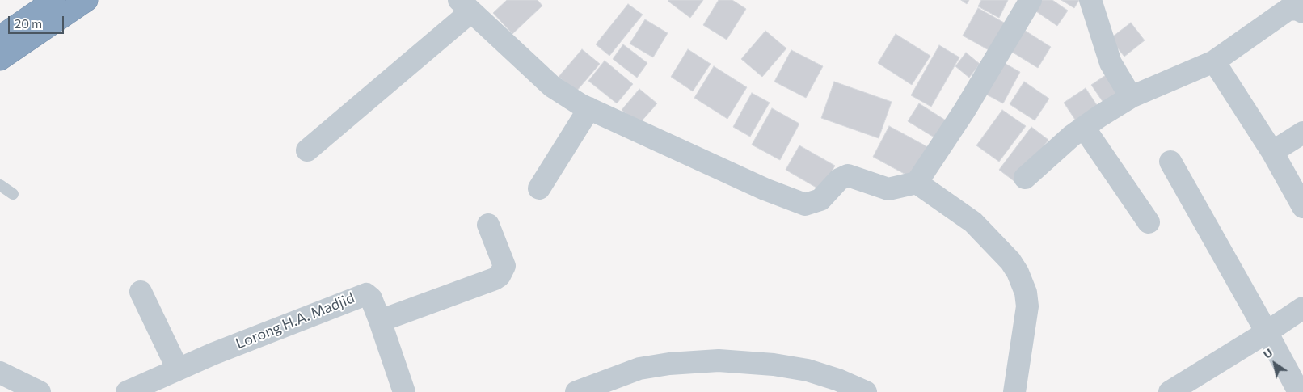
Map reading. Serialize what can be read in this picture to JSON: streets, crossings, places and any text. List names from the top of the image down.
{
  "streets": {
    "street": ["Lorong H.A. Madjid"]
  },
  "scale_bar": "20 m",
  "north": "top left"
}
